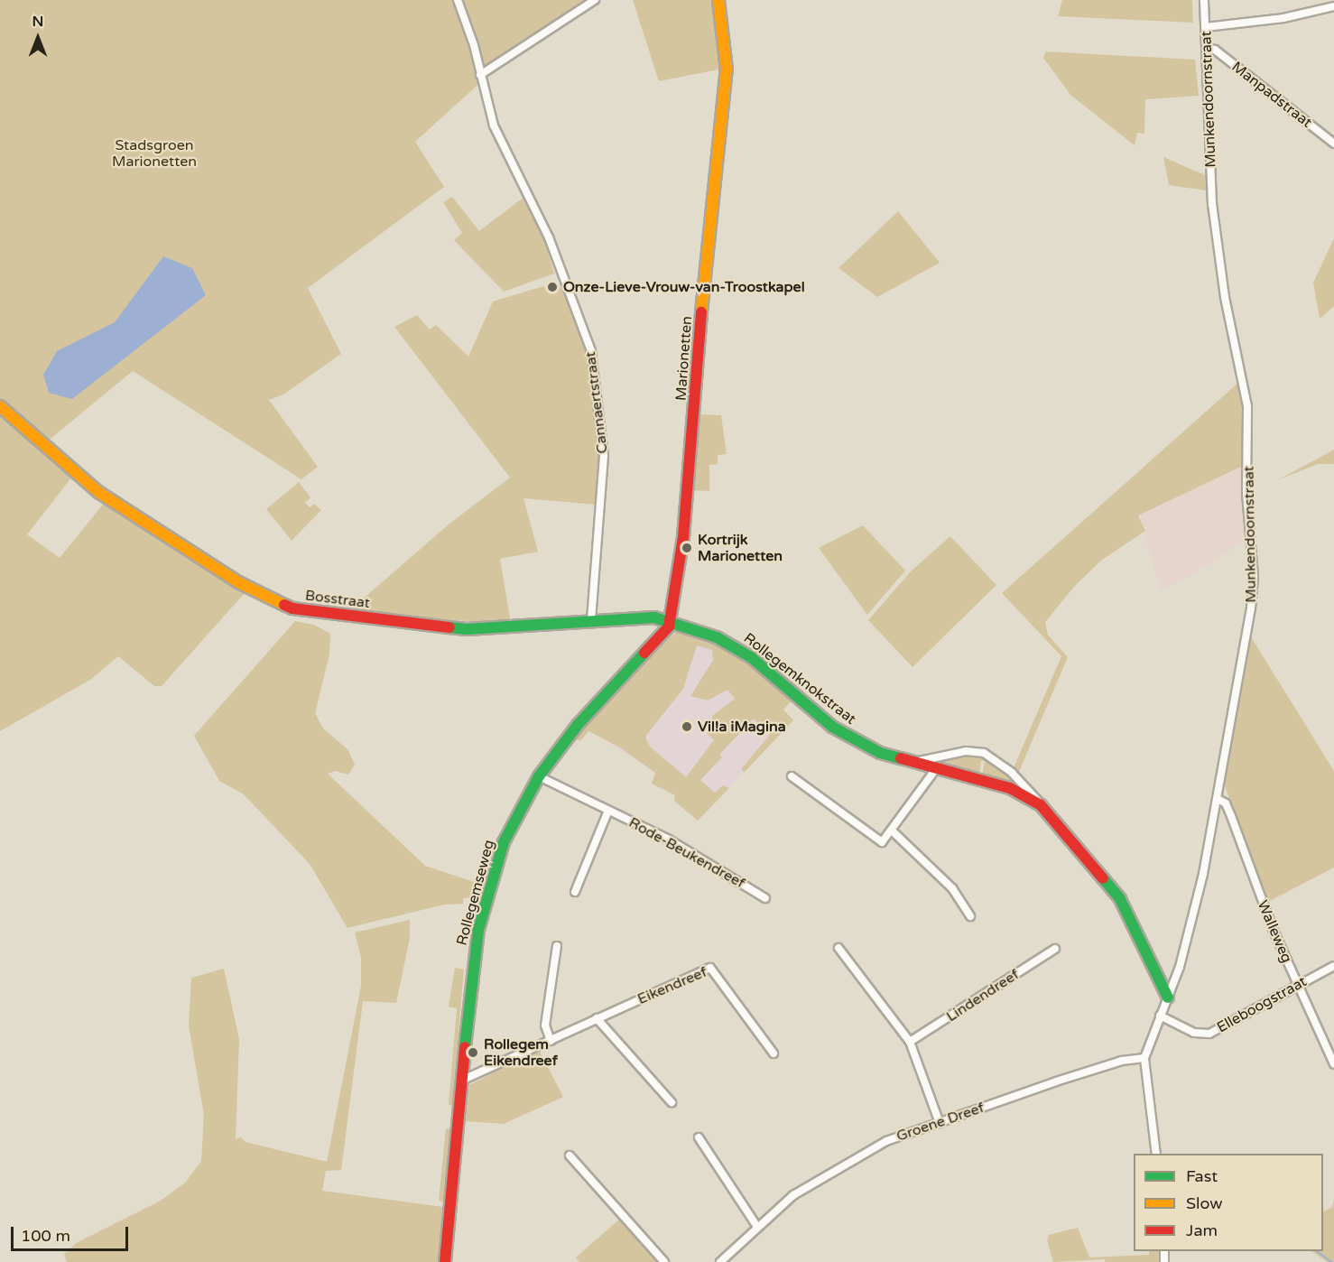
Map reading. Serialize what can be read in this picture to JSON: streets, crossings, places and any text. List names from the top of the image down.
{
  "streets": {
    "street": [
      "Manpadstraat",
      "Munkendoornstraat",
      "Marionetten",
      "Cannaertstraat",
      "Bosstraat",
      "Rollegemknokstraat",
      "Rode-Beukendreef",
      "Rollegemseweg",
      "Walleweg",
      "Eikendreef",
      "Lindendreef",
      "Elleboogstraat",
      "Groene Dreef"
    ]
  },
  "crossings": [
    ["Manpadstraat", "Munkendoornstraat"],
    ["Munkendoornstraat", "Rollegemknokstraat"],
    ["Munkendoornstraat", "Walleweg"],
    ["Munkendoornstraat", "Elleboogstraat"],
    ["Munkendoornstraat", "Groene Dreef"],
    ["Marionetten", "Bosstraat"],
    ["Marionetten", "Rollegemknokstraat"],
    ["Marionetten", "Rollegemseweg"],
    ["Cannaertstraat", "Bosstraat"],
    ["Bosstraat", "Rollegemknokstraat"],
    ["Bosstraat", "Rollegemseweg"],
    ["Rollegemknokstraat", "Rollegemseweg"],
    ["Rode-Beukendreef", "Rollegemseweg"],
    ["Rollegemseweg", "Eikendreef"],
    ["Walleweg", "Elleboogstraat"]
  ],
  "parks": ["Stadsgroen Marionetten"],
  "places": [
    "Onze-Lieve-Vrouw-van-Troostkapel",
    "Kortrijk Marionetten",
    "Vil!a iMagina",
    "Rollegem Eikendreef"
  ],
  "legend": ["Fast", "Slow", "Jam"],
  "scale_bar": "100 m",
  "north": "top"
}
